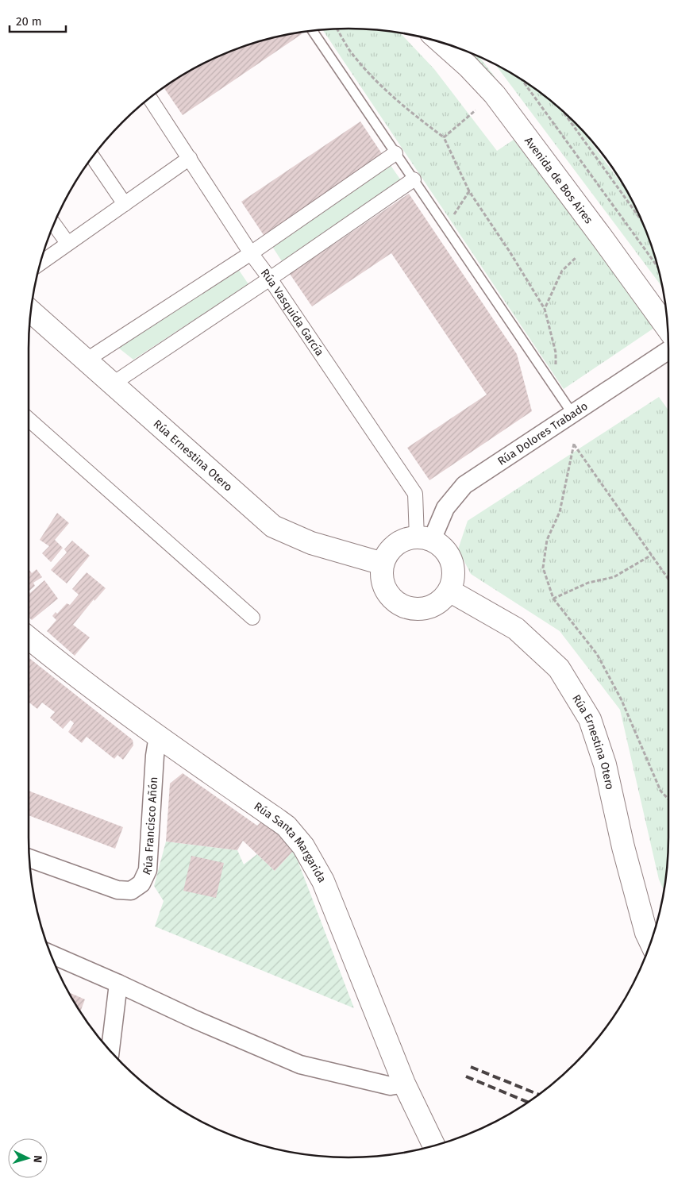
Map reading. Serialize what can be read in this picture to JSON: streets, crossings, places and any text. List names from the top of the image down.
{
  "streets": {
    "street": [
      "Avenida de Bos Aires",
      "Rúa Vasquida García",
      "Rúa Dolores Trabado",
      "Rúa Ernestina Otero",
      "Rúa Francisco Añón",
      "Rúa Santa Margarida"
    ]
  },
  "crossings": [
    ["Rúa Vasquida García", "Rúa Dolores Trabado"],
    ["Rúa Vasquida García", "Rúa Ernestina Otero"],
    ["Rúa Dolores Trabado", "Rúa Ernestina Otero"],
    ["Rúa Francisco Añón", "Rúa Santa Margarida"]
  ],
  "scale_bar": "20 m",
  "north": "right"
}
